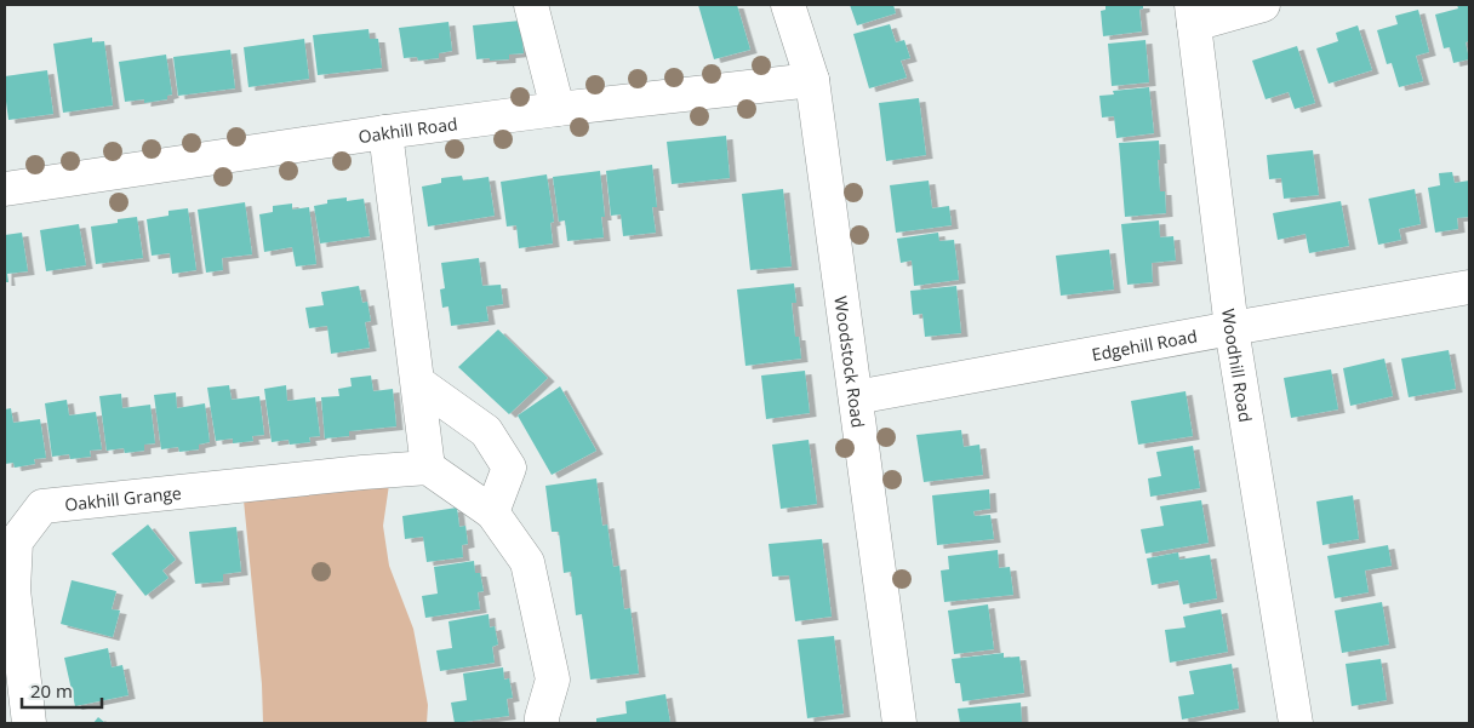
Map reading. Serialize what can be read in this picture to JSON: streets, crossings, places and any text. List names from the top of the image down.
{
  "streets": {
    "street": [
      "Oakhill Road",
      "Edgehill Road",
      "Woodstock Road",
      "Woodhill Road",
      "Oakhill Grange"
    ]
  },
  "crossings": [
    ["Oakhill Road", "Woodstock Road"],
    ["Edgehill Road", "Woodstock Road"],
    ["Edgehill Road", "Woodhill Road"]
  ],
  "scale_bar": "20 m"
}
